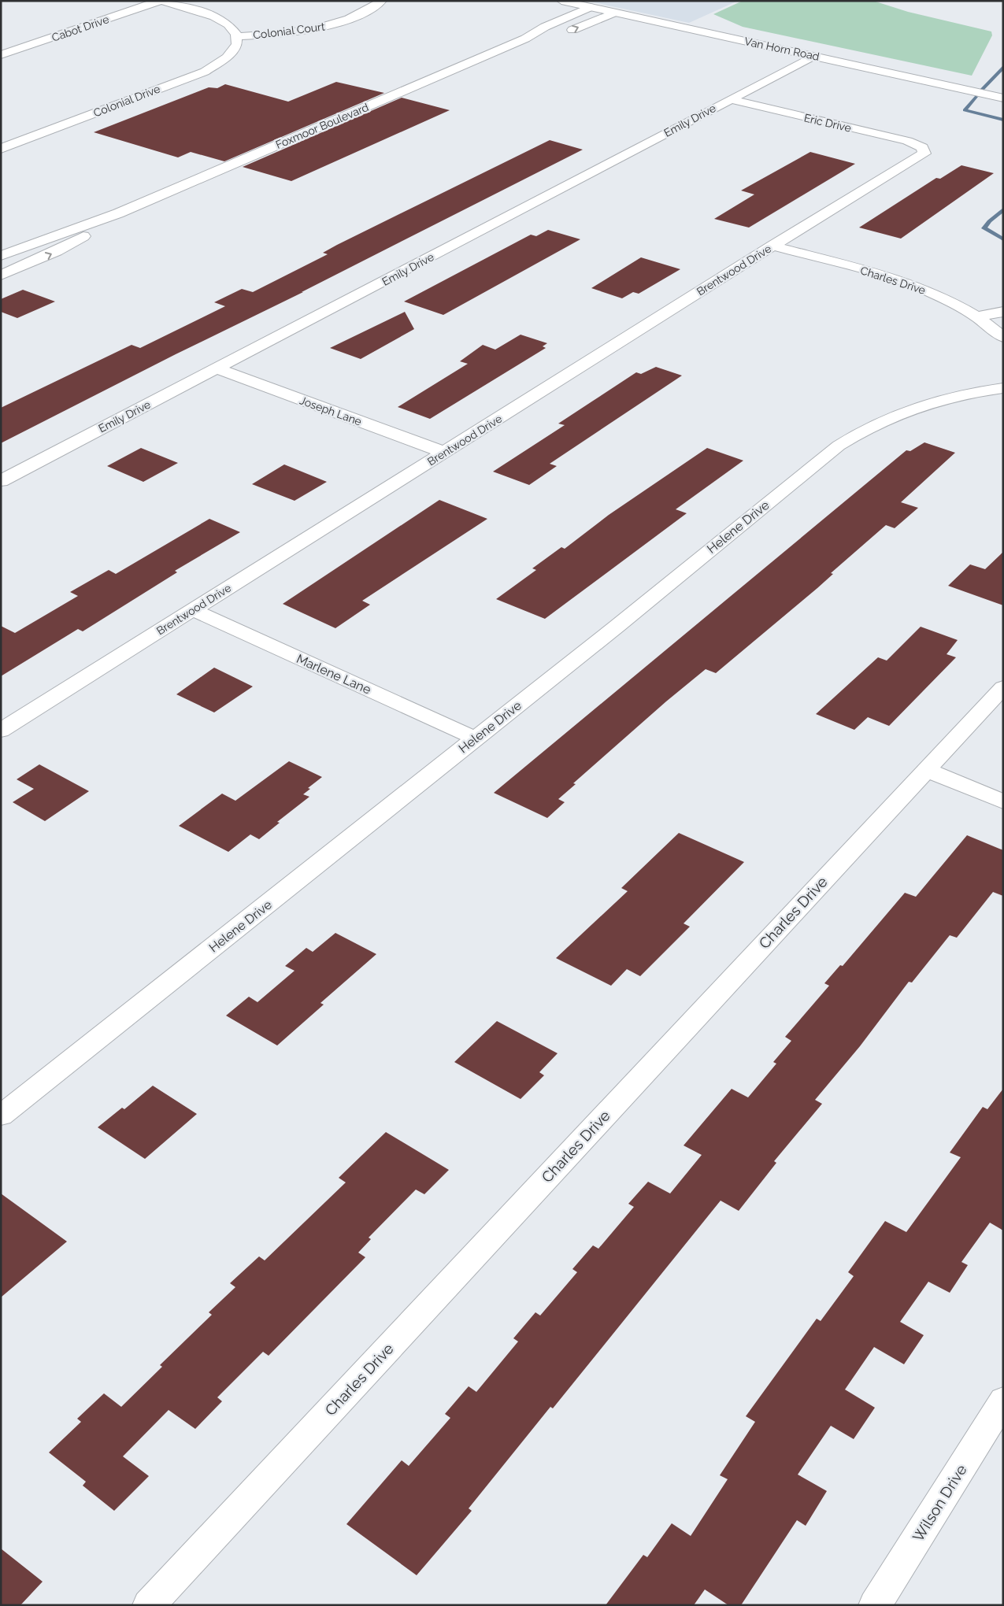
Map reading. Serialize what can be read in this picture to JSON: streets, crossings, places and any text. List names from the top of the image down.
{
  "streets": {
    "street": [
      "Cabot Drive",
      "Colonial Court",
      "Van Horn Road",
      "Colonial Drive",
      "Emily Drive",
      "Eric Drive",
      "Foxmoor Boulevard",
      "Brentwood Drive",
      "Charles Drive",
      "Joseph Lane",
      "Helene Drive",
      "Marlene Lane",
      "Wilson Drive"
    ]
  },
  "crossings": [
    ["Colonial Court", "Colonial Drive"],
    ["Van Horn Road", "Emily Drive"],
    ["Van Horn Road", "Foxmoor Boulevard"],
    ["Emily Drive", "Eric Drive"],
    ["Emily Drive", "Joseph Lane"],
    ["Eric Drive", "Brentwood Drive"],
    ["Brentwood Drive", "Charles Drive"],
    ["Brentwood Drive", "Joseph Lane"],
    ["Brentwood Drive", "Marlene Lane"],
    ["Helene Drive", "Marlene Lane"]
  ]
}
